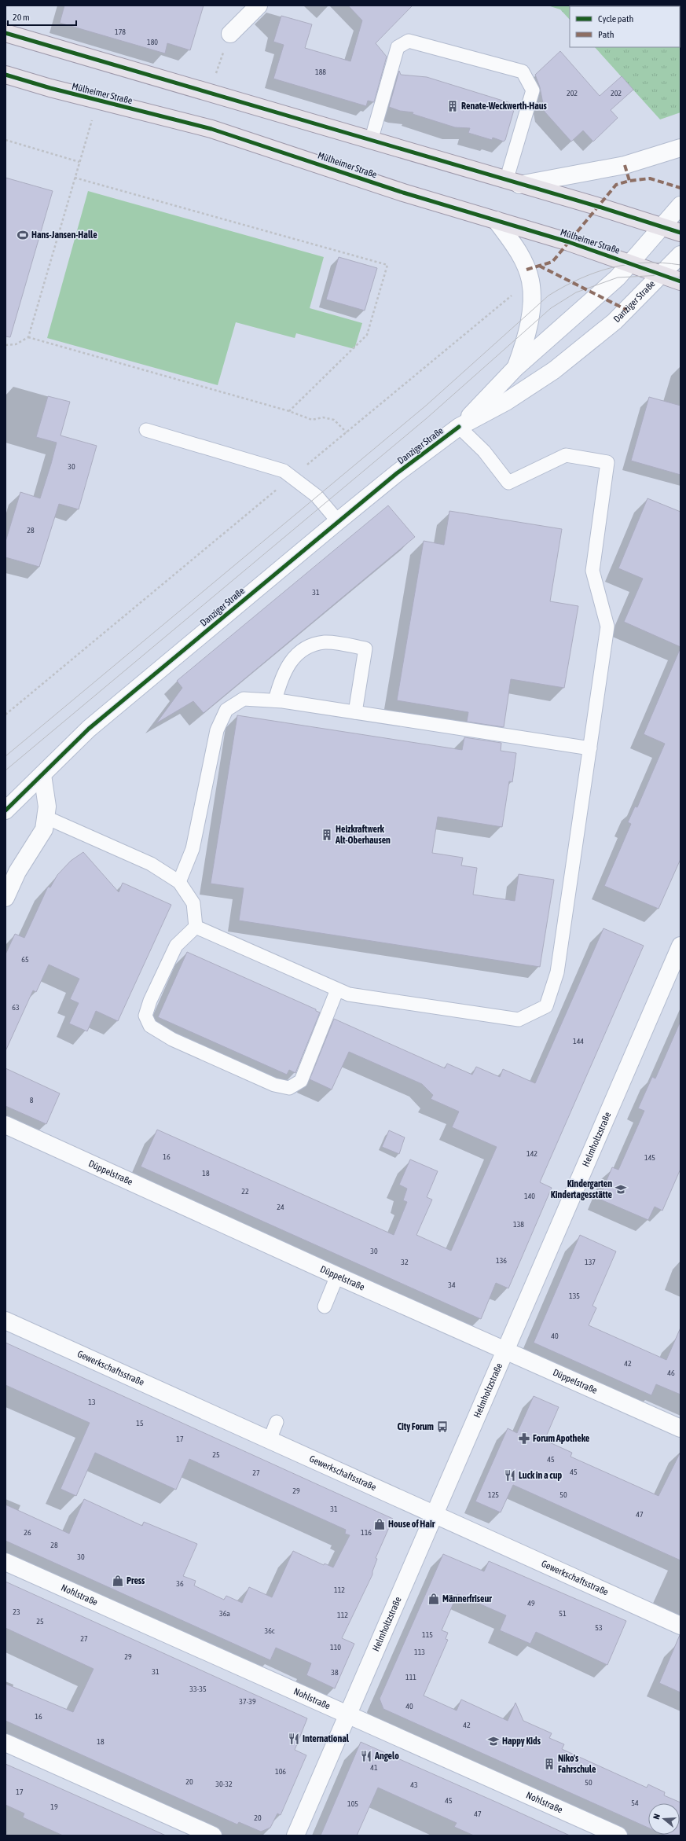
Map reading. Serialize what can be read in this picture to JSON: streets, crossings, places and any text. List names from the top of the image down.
{
  "streets": {
    "main road": ["Mülheimer Straße"],
    "street": [
      "Danziger Straße",
      "Helmholtzstraße",
      "Düppelstraße",
      "Gewerkschaftsstraße",
      "Nohlstraße"
    ]
  },
  "crossings": [
    ["Mülheimer Straße", "Danziger Straße"],
    ["Helmholtzstraße", "Düppelstraße"],
    ["Helmholtzstraße", "Gewerkschaftsstraße"],
    ["Helmholtzstraße", "Nohlstraße"]
  ],
  "places": {
    "building": ["Renate-Weckwerth-Haus", "Heizkraftwerk Alt-Oberhausen", "Niko's Fahrschule"],
    "sports": ["Hans-Jansen-Halle"],
    "school or university": ["Kindergarten Kindertagesstätte", "Happy Kids"],
    "bus stop": ["City Forum"],
    "pharmacy": ["Forum Apotheke"],
    "restaurant": ["Luck in a cup", "International", "Angelo"],
    "shop": ["House of Hair", "Press", "Männerfriseur"]
  },
  "house_numbers": [
    "178",
    "180",
    "188",
    "202",
    "202",
    "30",
    "28",
    "31",
    "65",
    "63",
    "144",
    "8",
    "142",
    "16",
    "145",
    "18",
    "22",
    "140",
    "24",
    "138",
    "30",
    "136",
    "32",
    "137",
    "34",
    "135",
    "40",
    "42",
    "46",
    "13",
    "15",
    "17",
    "25",
    "45",
    "45",
    "27",
    "29",
    "125",
    "50",
    "31",
    "47",
    "26",
    "116",
    "28",
    "30",
    "36",
    "112",
    "49",
    "23",
    "36a",
    "51",
    "112",
    "25",
    "53",
    "36c",
    "115",
    "27",
    "110",
    "113",
    "29",
    "31",
    "38",
    "111",
    "33-35",
    "37-39",
    "40",
    "16",
    "42",
    "18",
    "41",
    "106",
    "20",
    "50",
    "30-32",
    "43",
    "17",
    "45",
    "54",
    "105",
    "19",
    "47",
    "20"
  ],
  "legend": ["Cycle path", "Path"],
  "scale_bar": "20 m",
  "north": "left"
}
